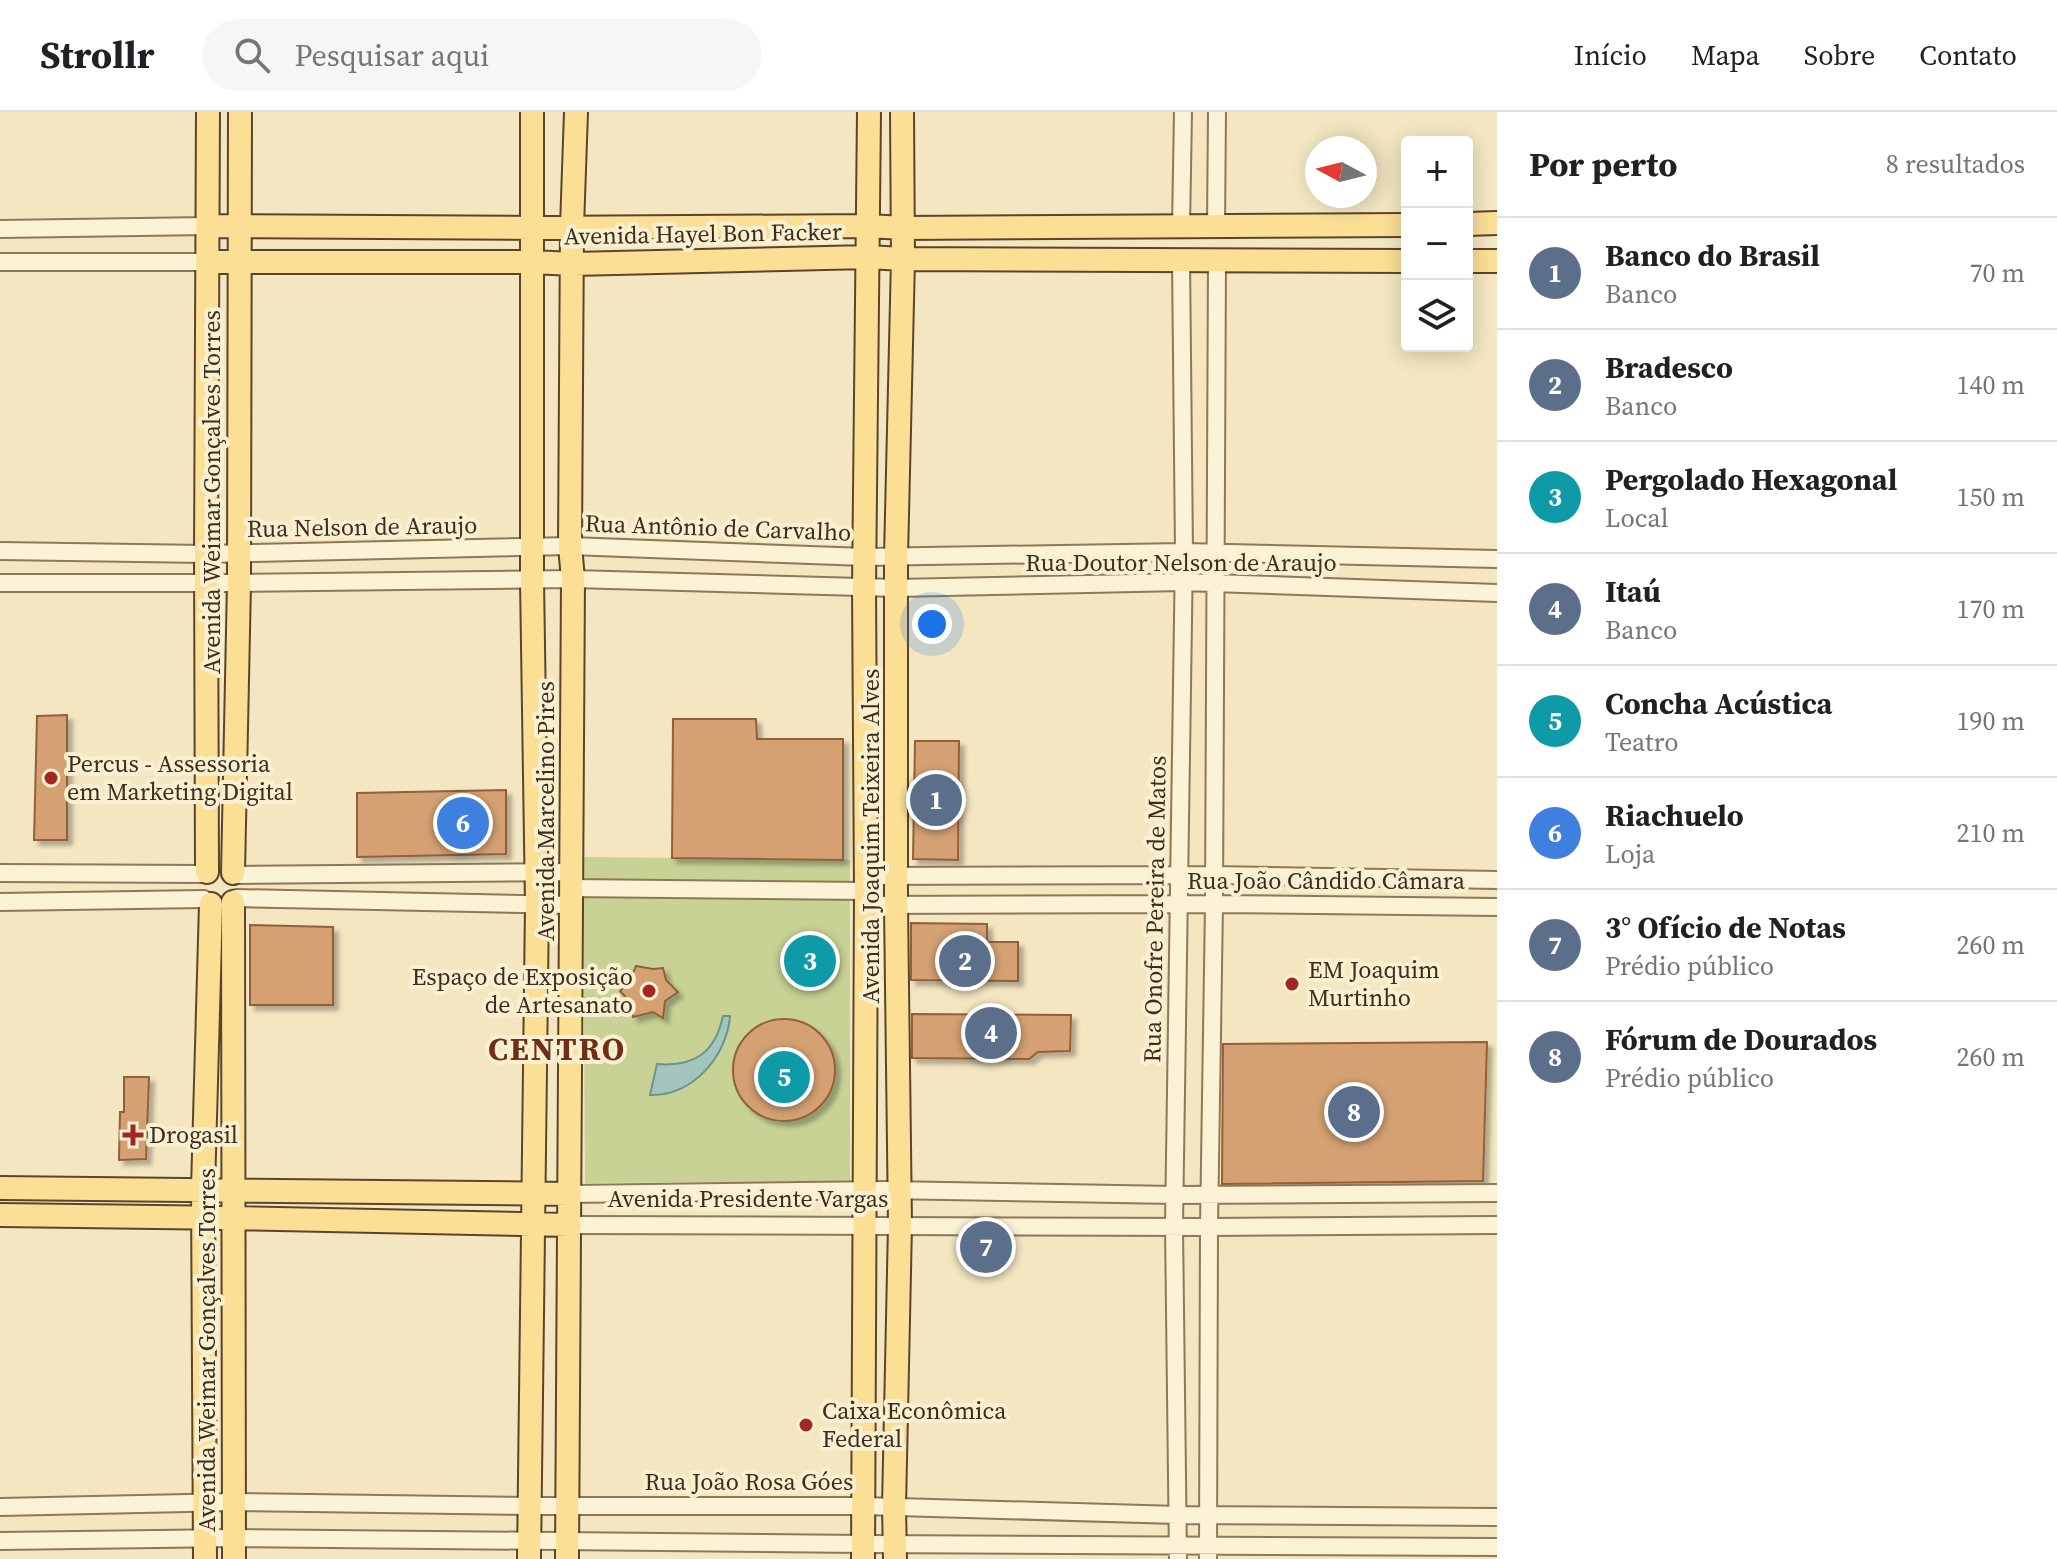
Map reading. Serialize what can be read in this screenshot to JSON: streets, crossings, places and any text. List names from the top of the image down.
{
  "streets": {
    "main road": [
      "Avenida Hayel Bon Facker",
      "Avenida Weimar Gonçalves Torres",
      "Avenida Marcelino Pires",
      "Avenida Joaquim Teixeira Alves",
      "Avenida Presidente Vargas"
    ],
    "street": [
      "Rua Nelson de Araujo",
      "Rua Antônio de Carvalho",
      "Rua Doutor Nelson de Araujo",
      "Rua João Cândido Câmara",
      "Rua Onofre Pereira de Matos",
      "Rua João Rosa Góes"
    ]
  },
  "crossings": [
    ["Avenida Hayel Bon Facker", "Avenida Weimar Gonçalves Torres"],
    ["Avenida Hayel Bon Facker", "Avenida Marcelino Pires"],
    ["Avenida Hayel Bon Facker", "Avenida Joaquim Teixeira Alves"],
    ["Avenida Hayel Bon Facker", "Rua Onofre Pereira de Matos"],
    ["Avenida Weimar Gonçalves Torres", "Rua Nelson de Araujo"],
    ["Avenida Weimar Gonçalves Torres", "Rua João Cândido Câmara"],
    ["Avenida Weimar Gonçalves Torres", "Avenida Presidente Vargas"],
    ["Avenida Weimar Gonçalves Torres", "Rua João Rosa Góes"],
    ["Rua Nelson de Araujo", "Rua Antônio de Carvalho"],
    ["Rua Nelson de Araujo", "Avenida Marcelino Pires"],
    ["Rua Antônio de Carvalho", "Rua Doutor Nelson de Araujo"],
    ["Rua Antônio de Carvalho", "Avenida Marcelino Pires"],
    ["Rua Antônio de Carvalho", "Avenida Joaquim Teixeira Alves"],
    ["Rua Doutor Nelson de Araujo", "Avenida Joaquim Teixeira Alves"],
    ["Rua Doutor Nelson de Araujo", "Rua Onofre Pereira de Matos"],
    ["Avenida Marcelino Pires", "Rua João Cândido Câmara"],
    ["Avenida Marcelino Pires", "Avenida Presidente Vargas"],
    ["Avenida Marcelino Pires", "Rua João Rosa Góes"],
    ["Avenida Joaquim Teixeira Alves", "Rua João Cândido Câmara"],
    ["Avenida Joaquim Teixeira Alves", "Avenida Presidente Vargas"],
    ["Avenida Joaquim Teixeira Alves", "Rua João Rosa Góes"],
    ["Rua João Cândido Câmara", "Rua Onofre Pereira de Matos"],
    ["Rua Onofre Pereira de Matos", "Avenida Presidente Vargas"],
    ["Rua Onofre Pereira de Matos", "Rua João Rosa Góes"]
  ],
  "districts": ["CENTRO"],
  "places": {
    "other": [
      "Percus - Assessoria em Marketing Digital",
      "EM Joaquim Murtinho",
      "Espaço de Exposição de Artesanato",
      "Caixa Econômica Federal"
    ],
    "health": ["Drogasil"]
  },
  "north": "left",
  "page": {
    "header": "Strollr",
    "search": "Pesquisar aqui",
    "nav": [
      "Início",
      "Mapa",
      "Sobre",
      "Contato"
    ],
    "heading": ["Por perto", "8 resultados"],
    "map_buttons": ["+", "−"],
    "list": [
      {
        "mark": "1",
        "name": "Banco do Brasil",
        "note": "Banco",
        "value": "70 m"
      },
      {
        "mark": "2",
        "name": "Bradesco",
        "note": "Banco",
        "value": "140 m"
      },
      {
        "mark": "3",
        "name": "Pergolado Hexagonal",
        "note": "Local",
        "value": "150 m"
      },
      {
        "mark": "4",
        "name": "Itaú",
        "note": "Banco",
        "value": "170 m"
      },
      {
        "mark": "5",
        "name": "Concha Acústica",
        "note": "Teatro",
        "value": "190 m"
      },
      {
        "mark": "6",
        "name": "Riachuelo",
        "note": "Loja",
        "value": "210 m"
      },
      {
        "mark": "7",
        "name": "3° Ofício de Notas",
        "note": "Prédio público",
        "value": "260 m"
      },
      {
        "mark": "8",
        "name": "Fórum de Dourados",
        "note": "Prédio público",
        "value": "260 m"
      }
    ],
    "pins": [
      "1",
      "6",
      "2",
      "3",
      "4",
      "5",
      "8",
      "7"
    ]
  }
}
